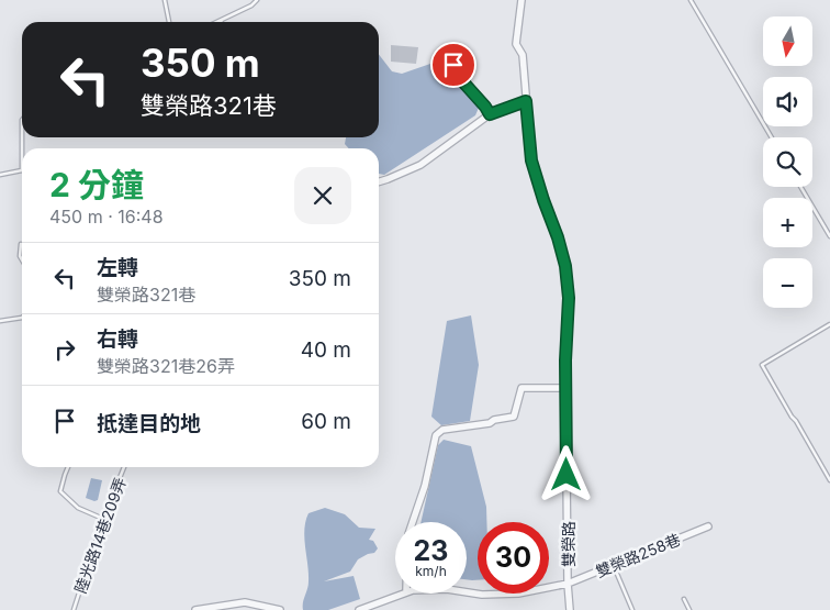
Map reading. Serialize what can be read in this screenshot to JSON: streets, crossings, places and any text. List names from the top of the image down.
{
  "streets": {
    "street": ["雙榮路", "雙榮路258巷"],
    "lane": ["陸光路14巷209弄"]
  },
  "crossings": [
    ["雙榮路", "雙榮路258巷"]
  ],
  "north": "bottom",
  "page": {
    "map_buttons": ["+", "−"],
    "turn": ["350 m", "雙榮路321巷"],
    "heading": ["2 分鐘", "450 m · 16:48"],
    "list": [
      {
        "name": "左轉",
        "note": "雙榮路321巷",
        "value": "350 m"
      },
      {
        "name": "右轉",
        "note": "雙榮路321巷26弄",
        "value": "40 m"
      },
      {
        "name": "抵達目的地",
        "value": "60 m"
      }
    ],
    "speed": "23 km/h",
    "limit": "30"
  }
}
